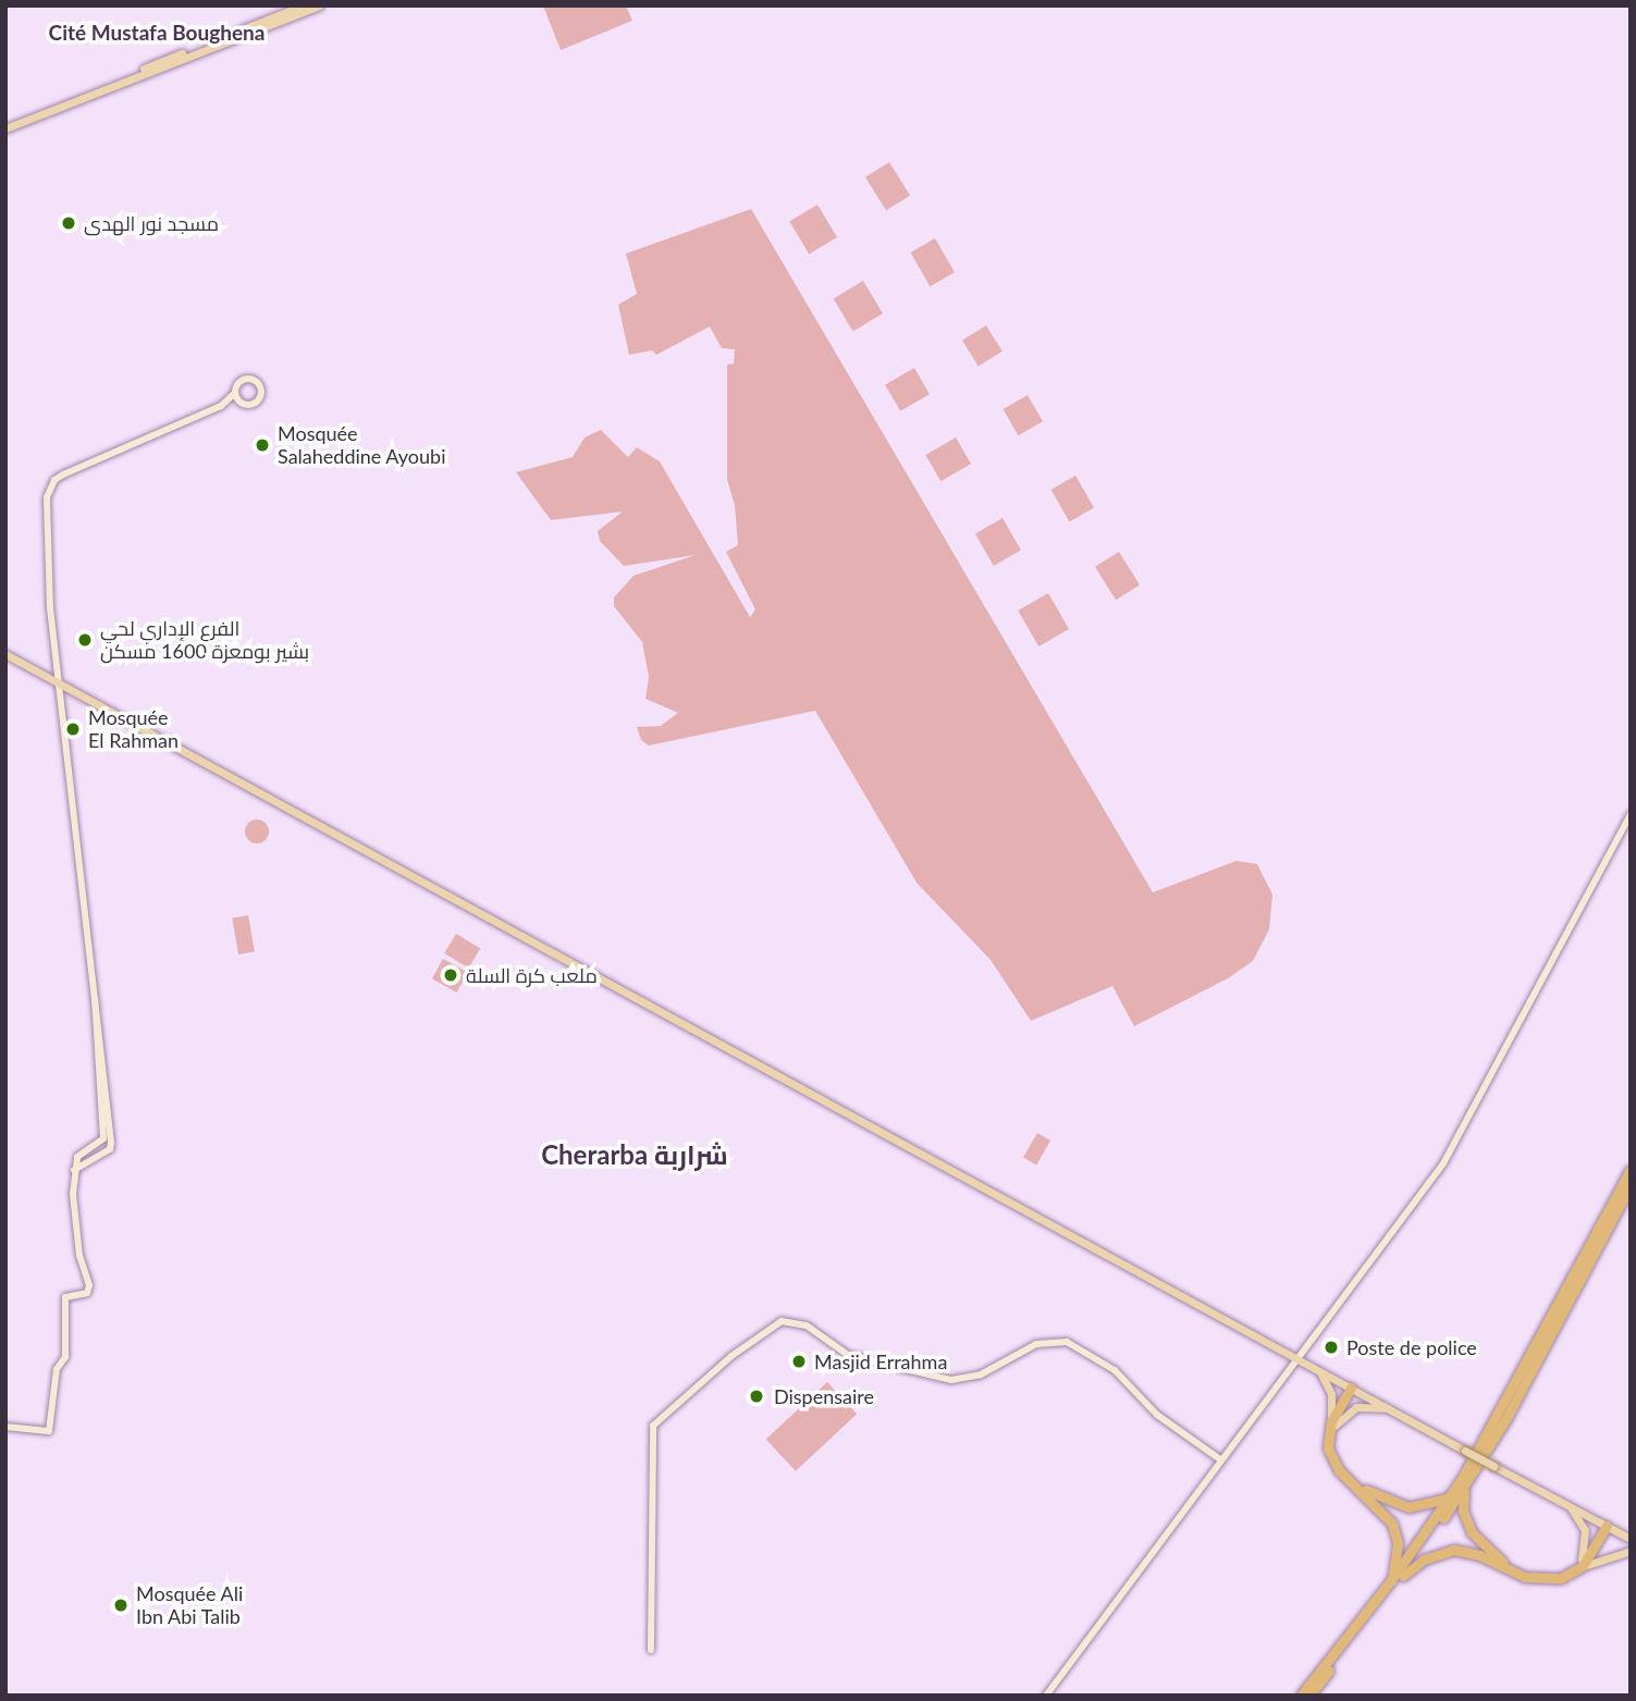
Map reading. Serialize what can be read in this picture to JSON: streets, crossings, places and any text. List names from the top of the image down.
{
  "districts": ["Cité Mustafa Boughena", "Cherarba شراربة"],
  "places": [
    "مسجد نور الهدى",
    "Mosquée Salaheddine Ayoubi",
    "الفرع الإداري لحي بشير بومعزة 1600 مسكن",
    "Mosquée El Rahman",
    "ملعب كرة السلة",
    "Poste de police",
    "Masjid Errahma",
    "Dispensaire",
    "Mosquée Ali Ibn Abi Talib"
  ]
}
